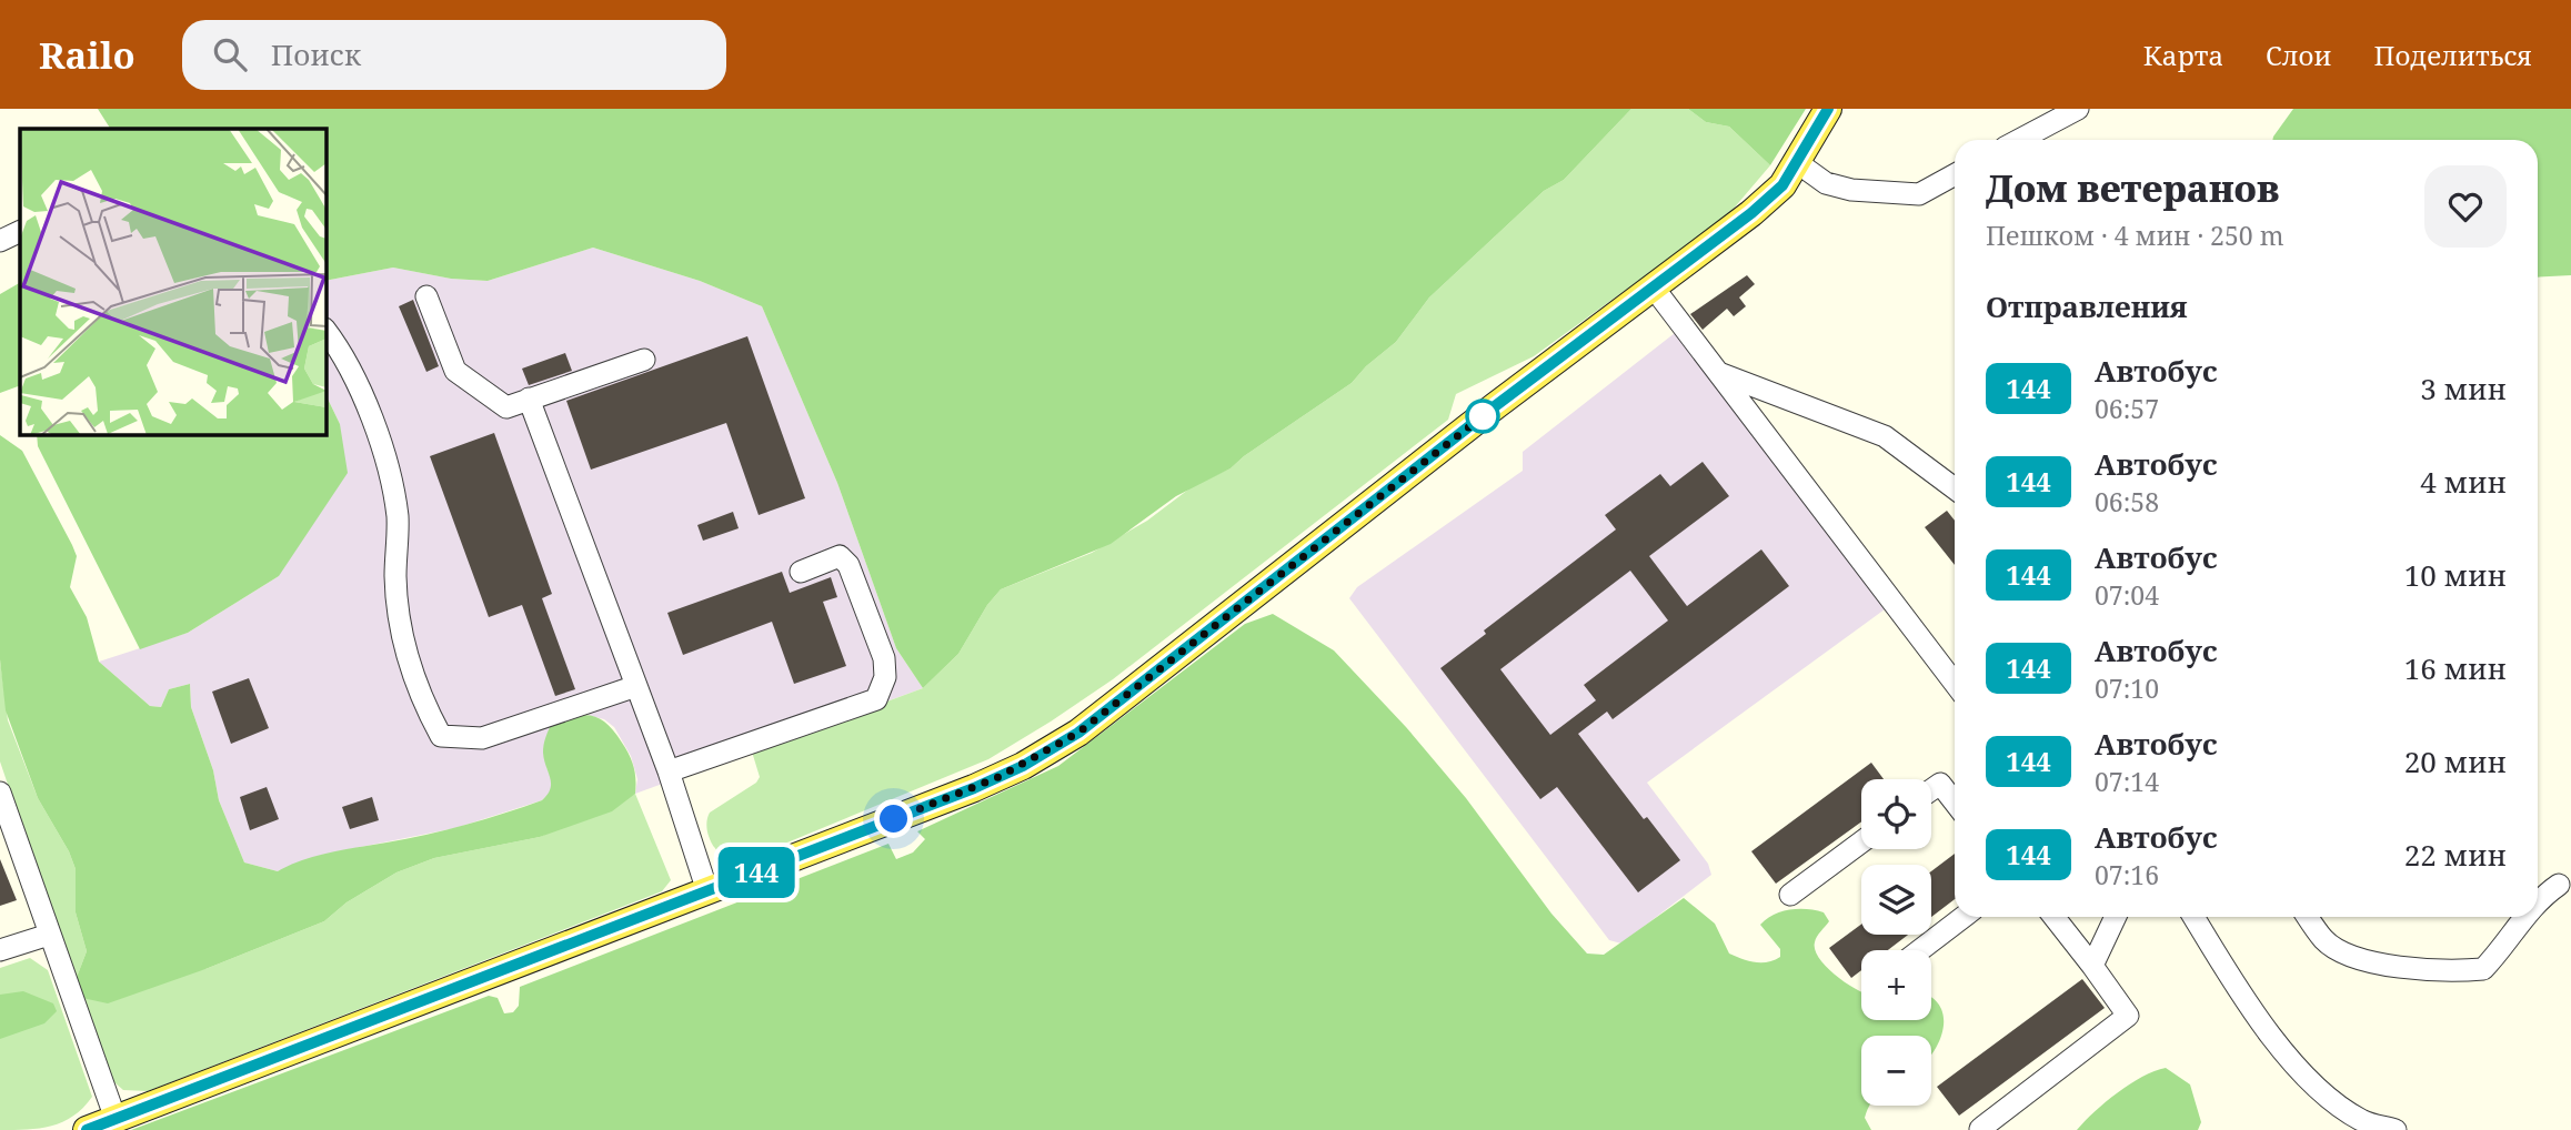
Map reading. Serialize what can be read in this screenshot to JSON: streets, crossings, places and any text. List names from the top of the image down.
{
  "lines": ["bus line 144"],
  "page": {
    "header": "Railo",
    "search": "Поиск",
    "nav": ["Карта", "Слои", "Поделиться"],
    "on_map": "144",
    "heading": [
      ["Дом ветеранов", "Пешком · 4 мин · 250 m"],
      "Отправления"
    ],
    "list": [
      {
        "mark": "144",
        "name": "Автобус",
        "note": "06:57",
        "value": "3 мин"
      },
      {
        "mark": "144",
        "name": "Автобус",
        "note": "06:58",
        "value": "4 мин"
      },
      {
        "mark": "144",
        "name": "Автобус",
        "note": "07:04",
        "value": "10 мин"
      },
      {
        "mark": "144",
        "name": "Автобус",
        "note": "07:10",
        "value": "16 мин"
      },
      {
        "mark": "144",
        "name": "Автобус",
        "note": "07:14",
        "value": "20 мин"
      },
      {
        "mark": "144",
        "name": "Автобус",
        "note": "07:16",
        "value": "22 мин"
      }
    ],
    "map_buttons": ["+", "−"]
  }
}
